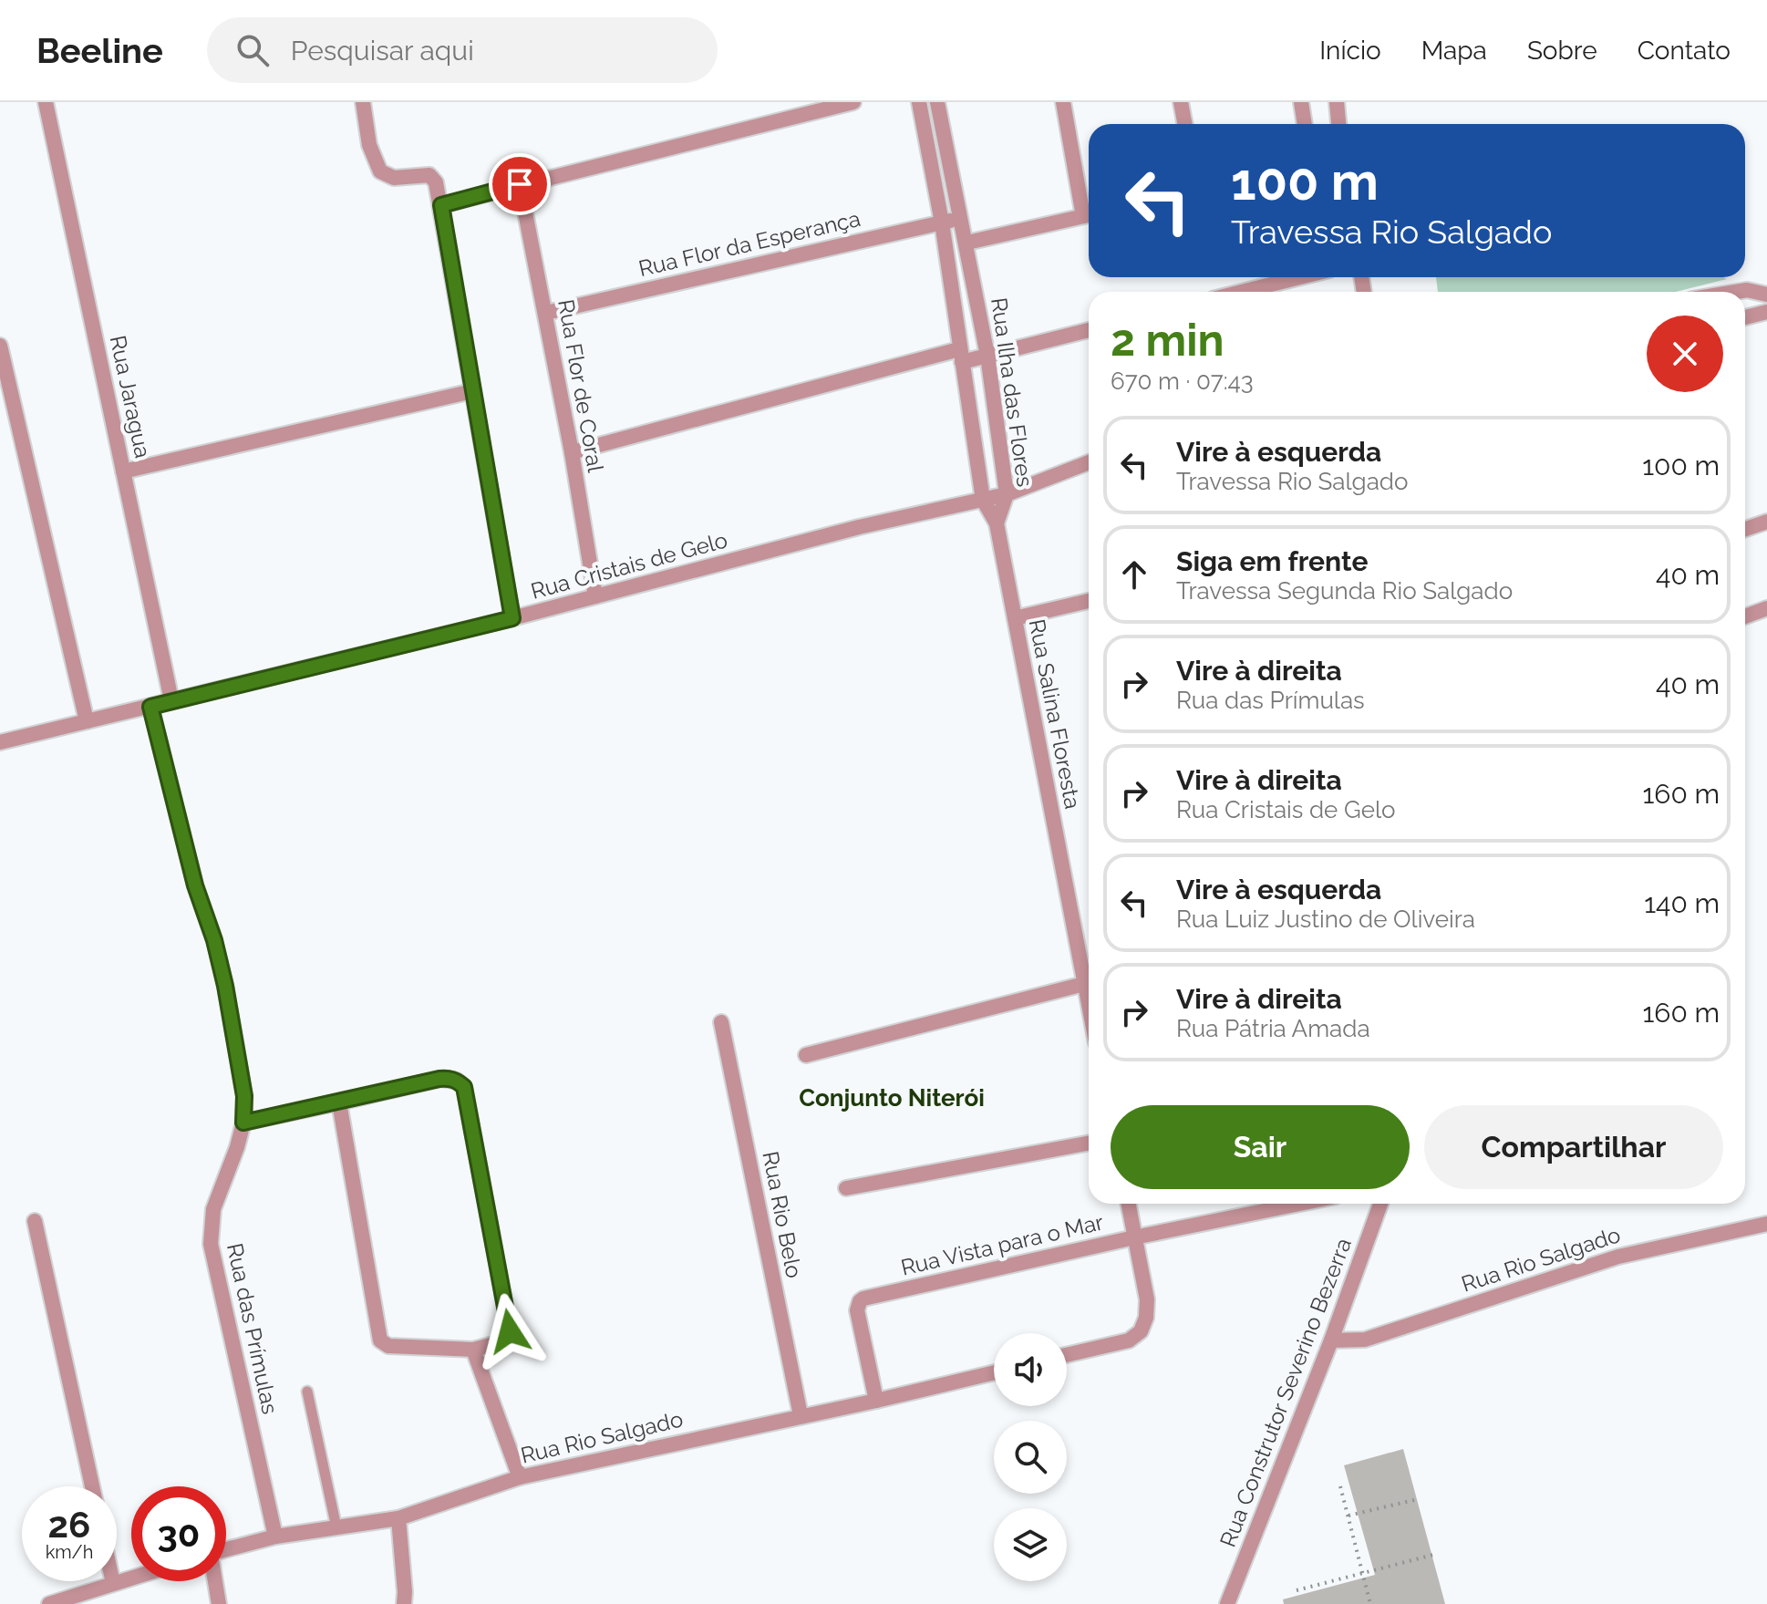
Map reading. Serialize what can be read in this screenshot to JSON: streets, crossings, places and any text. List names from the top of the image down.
{
  "streets": {
    "street": [
      "Rua Flor da Esperança",
      "Rua Flor de Coral",
      "Rua Ilha das Flores",
      "Rua Jaragua",
      "Rua Cristais de Gelo",
      "Rua Salina Floresta",
      "Rua Rio Belo",
      "Rua Vista para o Mar",
      "Rua Rio Salgado",
      "Rua das Prímulas",
      "Rua Construtor Severino Bezerra"
    ]
  },
  "crossings": [
    ["Rua Flor da Esperança", "Rua Flor de Coral"],
    ["Rua Flor da Esperança", "Rua Ilha das Flores"],
    ["Rua Flor de Coral", "Rua Cristais de Gelo"],
    ["Rua Ilha das Flores", "Rua Cristais de Gelo"],
    ["Rua Ilha das Flores", "Rua Salina Floresta"],
    ["Rua Jaragua", "Rua Cristais de Gelo"],
    ["Rua Cristais de Gelo", "Rua das Prímulas"],
    ["Rua Rio Belo", "Rua Rio Salgado"],
    ["Rua Vista para o Mar", "Rua Rio Salgado"],
    ["Rua Rio Salgado", "Rua das Prímulas"],
    ["Rua Rio Salgado", "Rua Construtor Severino Bezerra"]
  ],
  "districts": ["Conjunto Niterói"],
  "page": {
    "header": "Beeline",
    "search": "Pesquisar aqui",
    "nav": [
      "Início",
      "Mapa",
      "Sobre",
      "Contato"
    ],
    "turn": ["100 m", "Travessa Rio Salgado"],
    "heading": ["2 min", "670 m · 07:43"],
    "list": [
      {
        "name": "Vire à esquerda",
        "note": "Travessa Rio Salgado",
        "value": "100 m"
      },
      {
        "name": "Siga em frente",
        "note": "Travessa Segunda Rio Salgado",
        "value": "40 m"
      },
      {
        "name": "Vire à direita",
        "note": "Rua das Prímulas",
        "value": "40 m"
      },
      {
        "name": "Vire à direita",
        "note": "Rua Cristais de Gelo",
        "value": "160 m"
      },
      {
        "name": "Vire à esquerda",
        "note": "Rua Luiz Justino de Oliveira",
        "value": "140 m"
      },
      {
        "name": "Vire à direita",
        "note": "Rua Pátria Amada",
        "value": "160 m"
      }
    ],
    "buttons": ["Sair", "Compartilhar"],
    "speed": "26 km/h",
    "limit": "30"
  }
}
